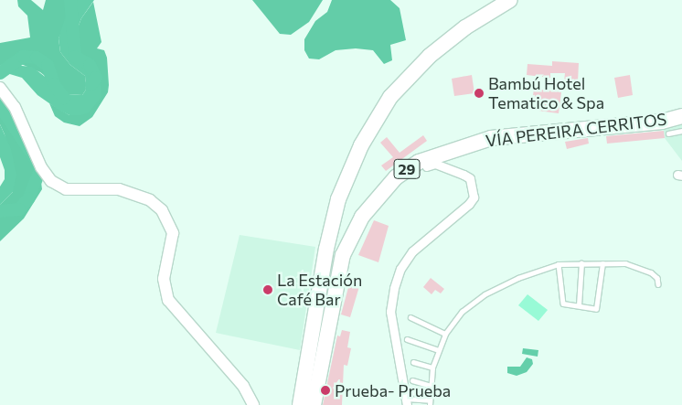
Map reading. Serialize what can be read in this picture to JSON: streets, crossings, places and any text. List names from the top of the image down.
{
  "streets": {
    "highway": ["VÍA PEREIRA CERRITOS", "29"]
  },
  "places": ["Bambú Hotel Tematico & Spa", "La Estación Café Bar", "Prueba- Prueba"]
}
